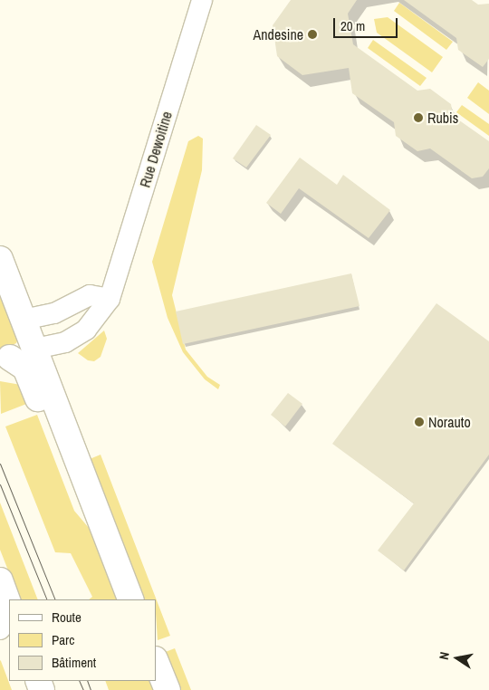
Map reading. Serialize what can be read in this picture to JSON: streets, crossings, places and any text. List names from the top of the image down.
{
  "streets": {
    "street": ["Rue Dewoitine"]
  },
  "places": ["Andesine", "Rubis", "Norauto"],
  "legend": ["Route", "Parc", "Bâtiment"],
  "scale_bar": "20 m",
  "north": "left"
}
